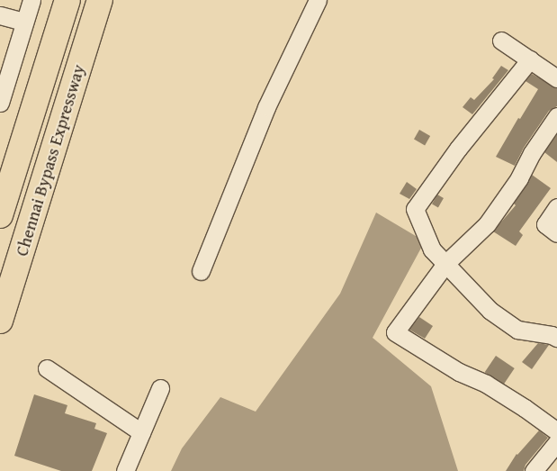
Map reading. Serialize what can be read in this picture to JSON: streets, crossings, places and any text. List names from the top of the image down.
{
  "streets": {
    "highway": ["Chennai Bypass Expressway"]
  }
}
